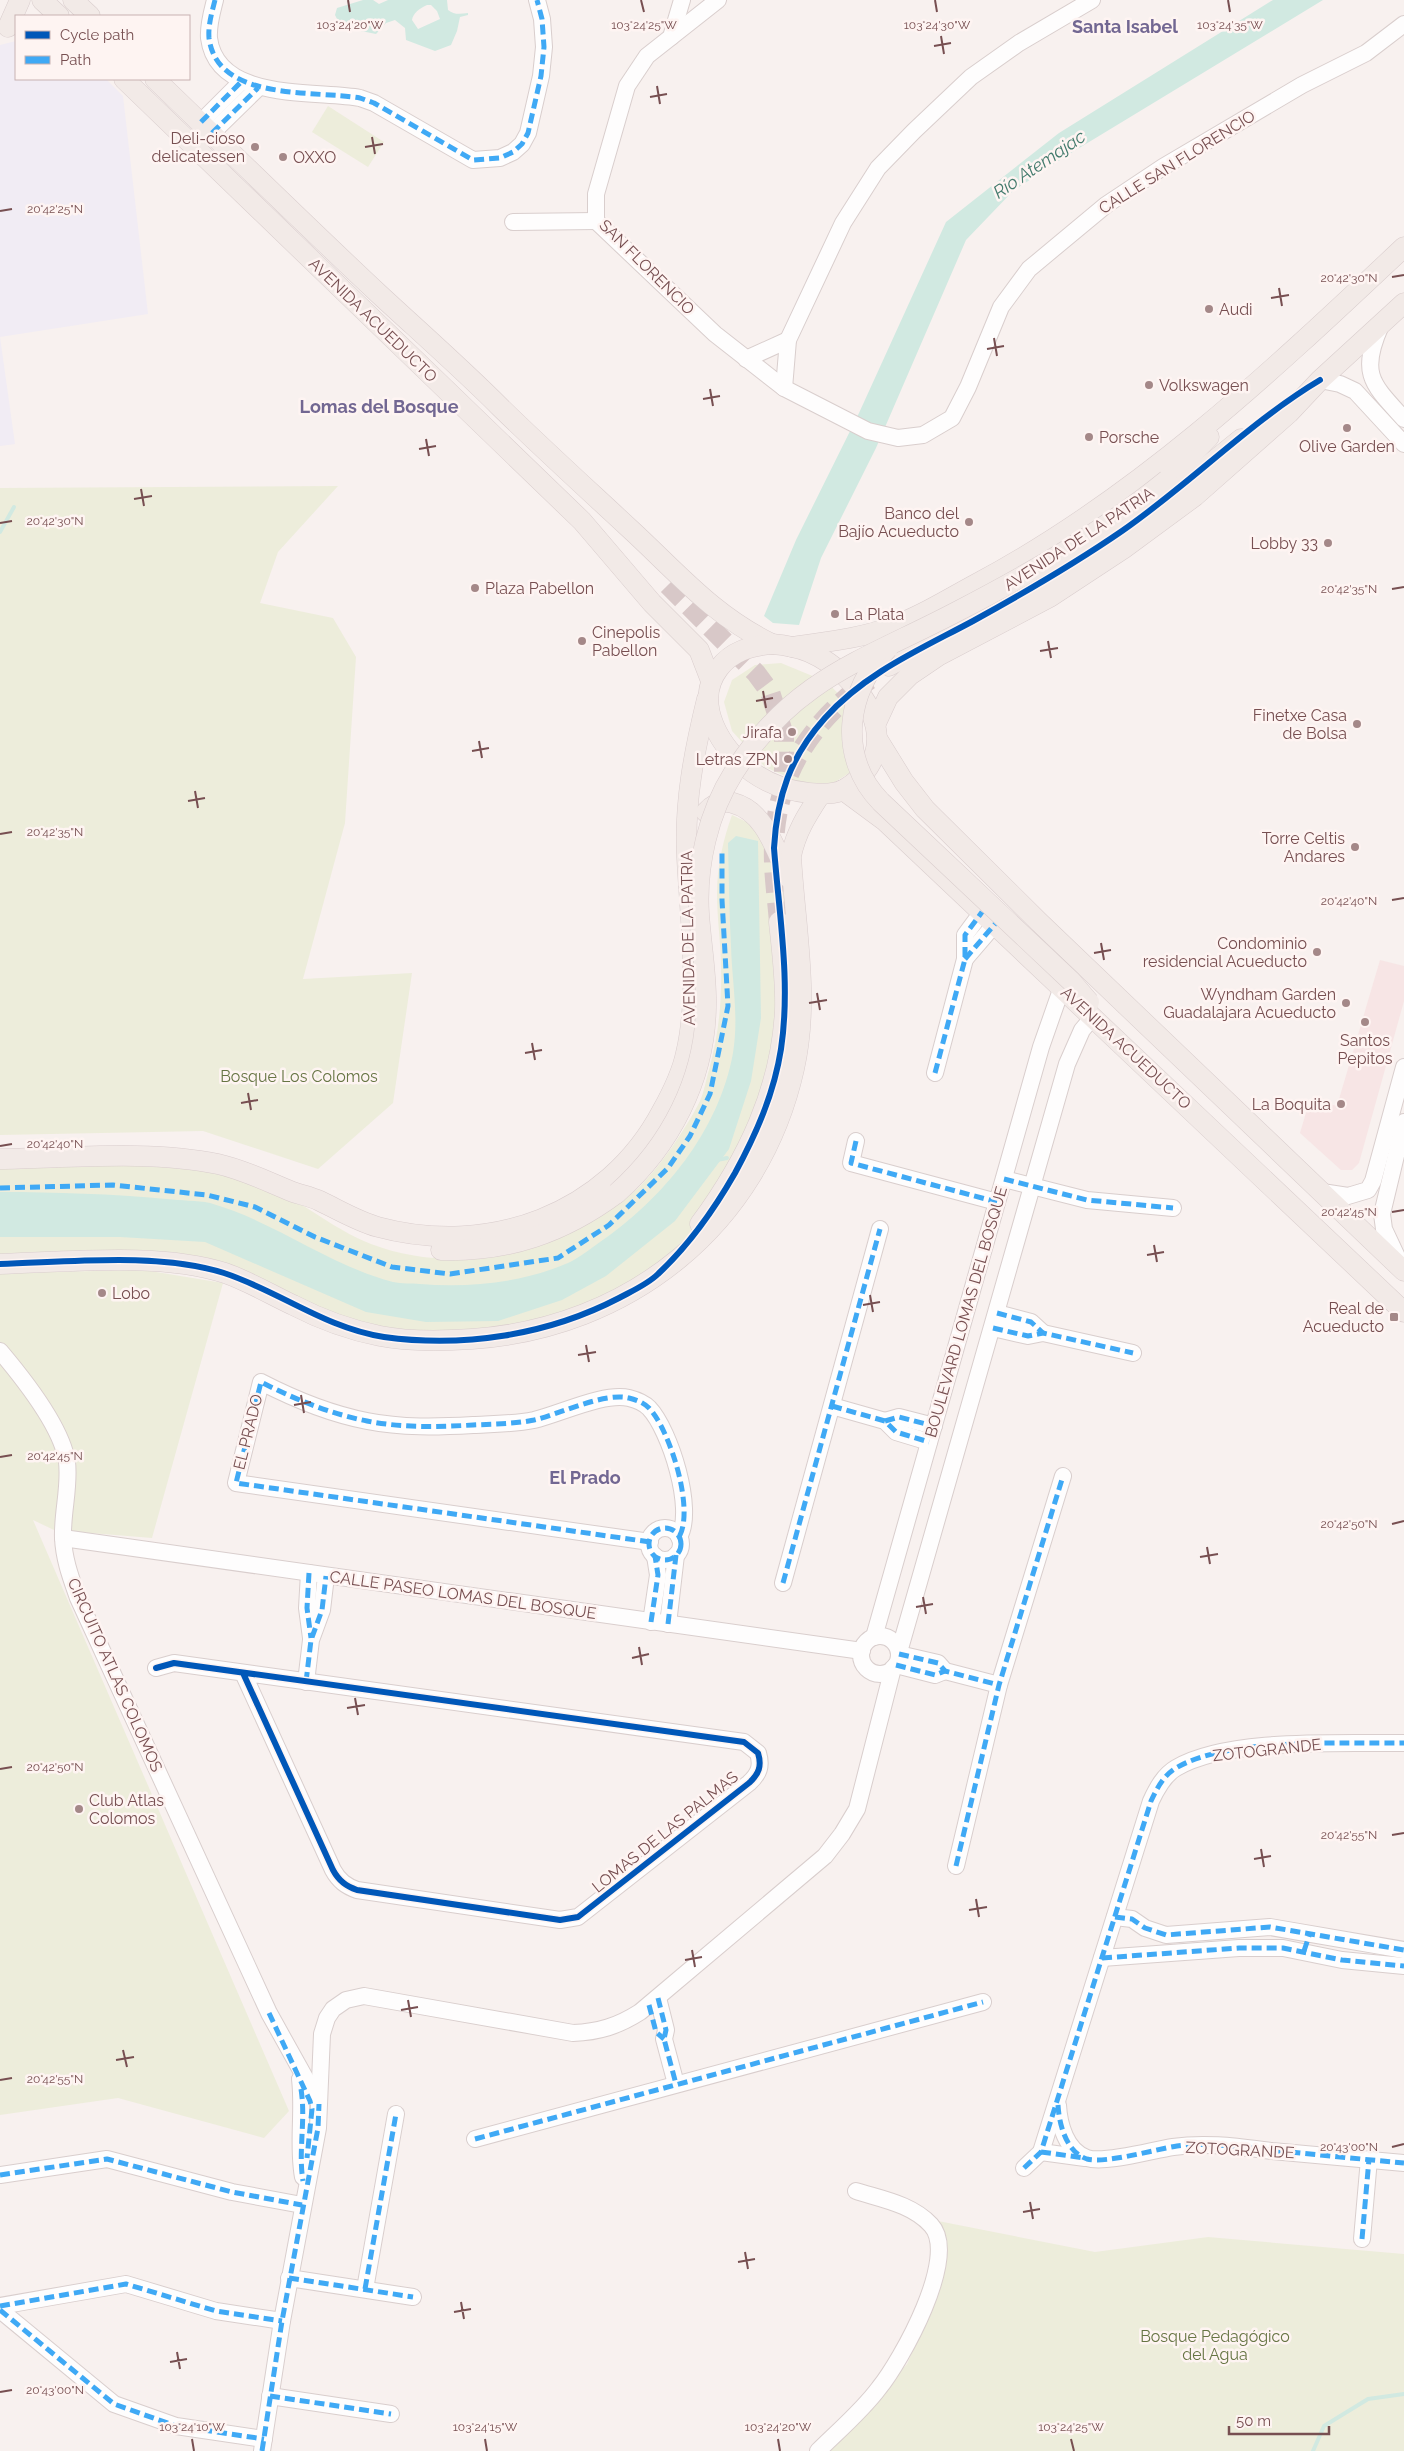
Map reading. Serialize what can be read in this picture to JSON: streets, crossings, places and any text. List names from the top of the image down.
{
  "streets": {
    "main road": ["AVENIDA ACUEDUCTO", "AVENIDA DE LA PATRIA"],
    "street": [
      "CALLE SAN FLORENCIO",
      "SAN FLORENCIO",
      "BOULEVARD LOMAS DEL BOSQUE",
      "EL PRADO",
      "CALLE PASEO LOMAS DEL BOSQUE",
      "CIRCUITO ATLAS COLOMOS",
      "ZOTOGRANDE",
      "LOMAS DE LAS PALMAS"
    ]
  },
  "crossings": [
    ["CALLE SAN FLORENCIO", "SAN FLORENCIO"],
    ["AVENIDA ACUEDUCTO", "AVENIDA DE LA PATRIA"],
    ["AVENIDA ACUEDUCTO", "BOULEVARD LOMAS DEL BOSQUE"],
    ["BOULEVARD LOMAS DEL BOSQUE", "CALLE PASEO LOMAS DEL BOSQUE"],
    ["BOULEVARD LOMAS DEL BOSQUE", "CIRCUITO ATLAS COLOMOS"],
    ["CALLE PASEO LOMAS DEL BOSQUE", "CIRCUITO ATLAS COLOMOS"]
  ],
  "districts": ["Santa Isabel", "Lomas del Bosque", "El Prado"],
  "water": ["Río Atemajac"],
  "parks": ["Bosque Los Colomos", "Bosque Pedagógico del Agua"],
  "places": {
    "other": [
      "Deli-cioso delicatessen",
      "OXXO",
      "Audi",
      "Volkswagen",
      "Olive Garden",
      "Porsche",
      "Banco del Bajío Acueducto",
      "Lobby 33",
      "Plaza Pabellon",
      "La Plata",
      "Cinepolis Pabellon",
      "Finetxe Casa de Bolsa",
      "Jirafa",
      "Letras ZPN",
      "Torre Celtis Andares",
      "Condominio residencial Acueducto",
      "Wyndham Garden Guadalajara Acueducto",
      "Santos Pepitos",
      "La Boquita",
      "Lobo",
      "Club Atlas Colomos"
    ],
    "transit": ["Real de Acueducto"]
  },
  "legend": ["Cycle path", "Path"],
  "scale_bar": "50 m",
  "coordinates": [
    "103°24'20\"W",
    "103°24'25\"W",
    "103°24'30\"W",
    "103°24'35\"W",
    "20°42'25\"N",
    "20°42'30\"N",
    "20°42'35\"N",
    "20°42'40\"N",
    "20°42'45\"N",
    "20°42'50\"N",
    "20°42'55\"N",
    "20°43'00\"N",
    "103°24'10\"W",
    "103°24'15\"W"
  ]
}
